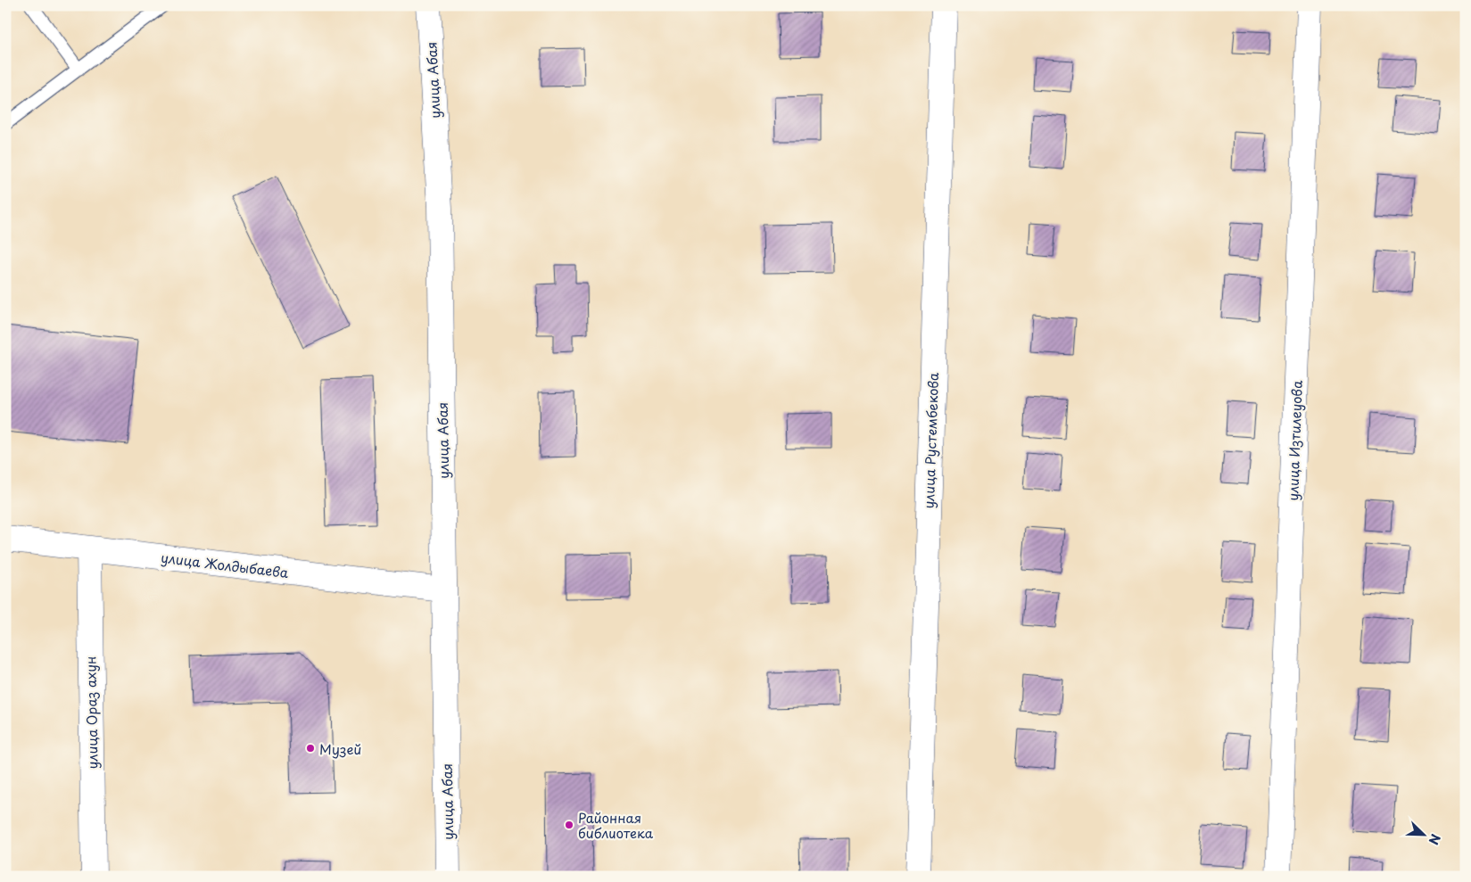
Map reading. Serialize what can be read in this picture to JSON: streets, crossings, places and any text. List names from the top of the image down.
{
  "streets": {
    "street": [
      "улица Абая",
      "улица Рустембекова",
      "улица Изтилеуова",
      "улица Жолдыбаева",
      "улица Ораз ахун"
    ]
  },
  "crossings": [
    ["улица Абая", "улица Жолдыбаева"],
    ["улица Жолдыбаева", "улица Ораз ахун"]
  ],
  "places": ["Музей", "Районная библиотека"],
  "north": "bottom right"
}
